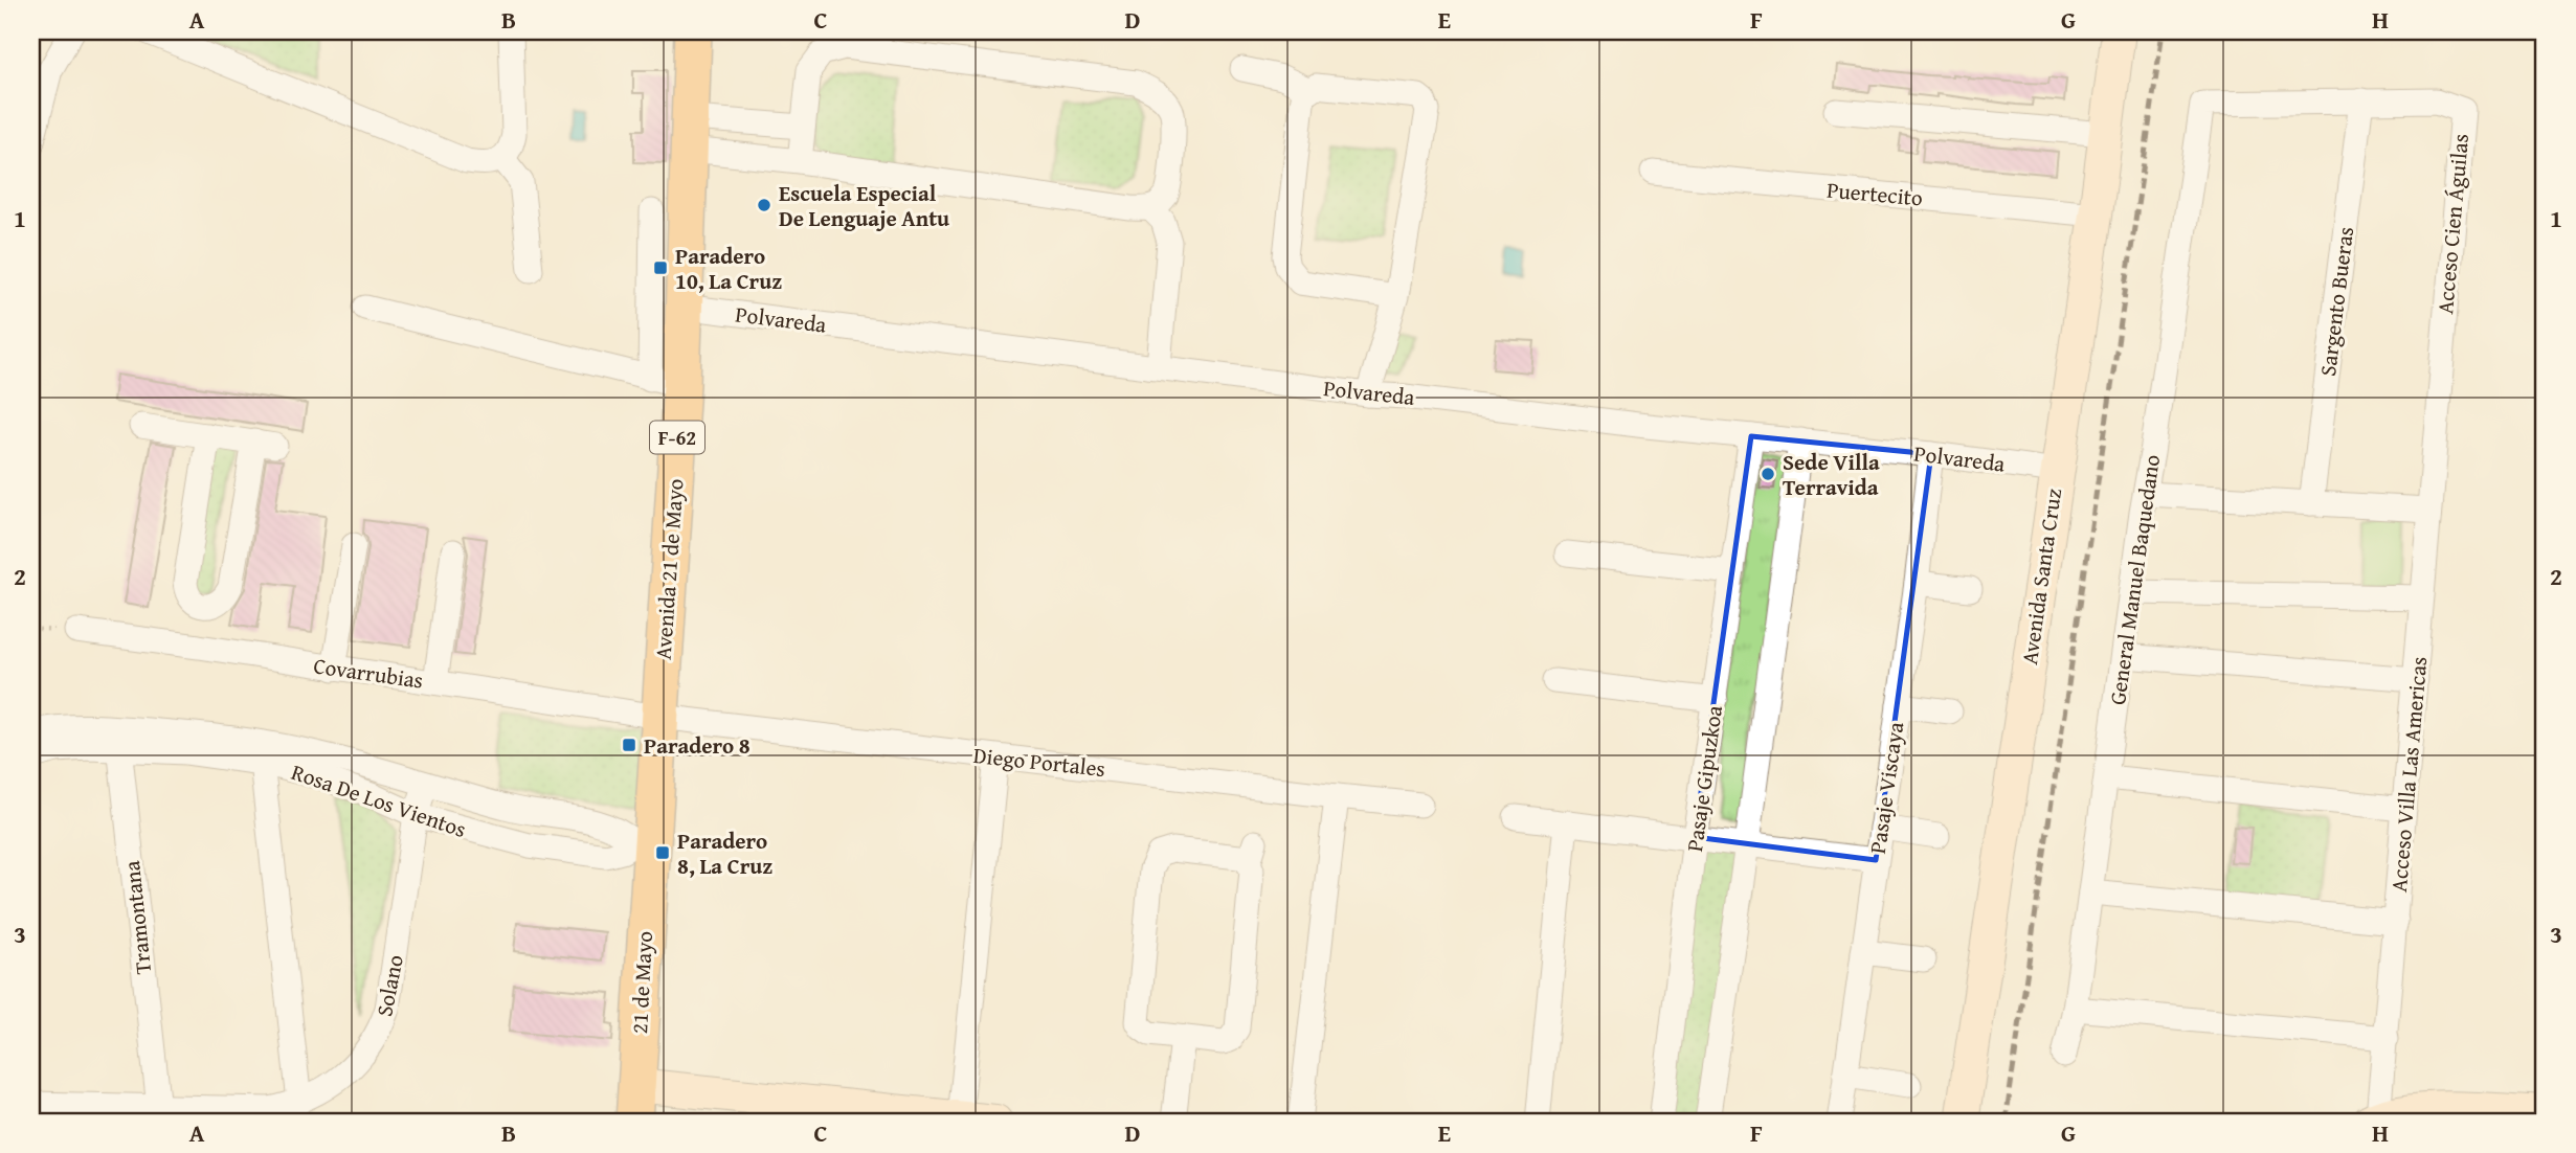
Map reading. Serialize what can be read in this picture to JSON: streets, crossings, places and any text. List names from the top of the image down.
{
  "streets": {
    "main road": [
      "F-62",
      "Avenida 21 de Mayo",
      "Avenida Santa Cruz",
      "21 de Mayo"
    ],
    "street": [
      "Puertecito",
      "Acceso Cien Águilas",
      "Sargento Bueras",
      "Polvareda",
      "General Manuel Baquedano",
      "Covarrubias",
      "Diego Portales",
      "Acceso Villa Las Americas",
      "Pasaje Gipuzkoa",
      "Pasaje Viscaya",
      "Rosa De Los Vientos",
      "Tramontana",
      "Solano"
    ]
  },
  "crossings": [
    ["Puertecito", "Avenida Santa Cruz"],
    ["Acceso Cien Águilas", "Sargento Bueras"],
    ["Acceso Cien Águilas", "General Manuel Baquedano"],
    ["Acceso Cien Águilas", "Acceso Villa Las Americas"],
    ["Polvareda", "Avenida 21 de Mayo"],
    ["Polvareda", "Avenida Santa Cruz"],
    ["Polvareda", "Pasaje Gipuzkoa"],
    ["Polvareda", "Pasaje Viscaya"],
    ["Avenida 21 de Mayo", "Covarrubias"],
    ["Avenida 21 de Mayo", "Diego Portales"],
    ["Avenida 21 de Mayo", "Rosa De Los Vientos"],
    ["Avenida 21 de Mayo", "21 de Mayo"],
    ["Covarrubias", "Diego Portales"],
    ["Rosa De Los Vientos", "Tramontana"],
    ["Rosa De Los Vientos", "21 de Mayo"],
    ["Rosa De Los Vientos", "Solano"],
    ["Tramontana", "Solano"]
  ],
  "places": {
    "other": ["Escuela Especial De Lenguaje Antu", "Sede Villa Terravida"],
    "transit": ["Paradero 10, La Cruz", "Paradero 8", "Paradero 8, La Cruz"]
  },
  "grid": {
    "columns": [
      "A",
      "B",
      "C",
      "D",
      "E",
      "F",
      "G",
      "H"
    ],
    "rows": ["1", "2", "3"]
  }
}
